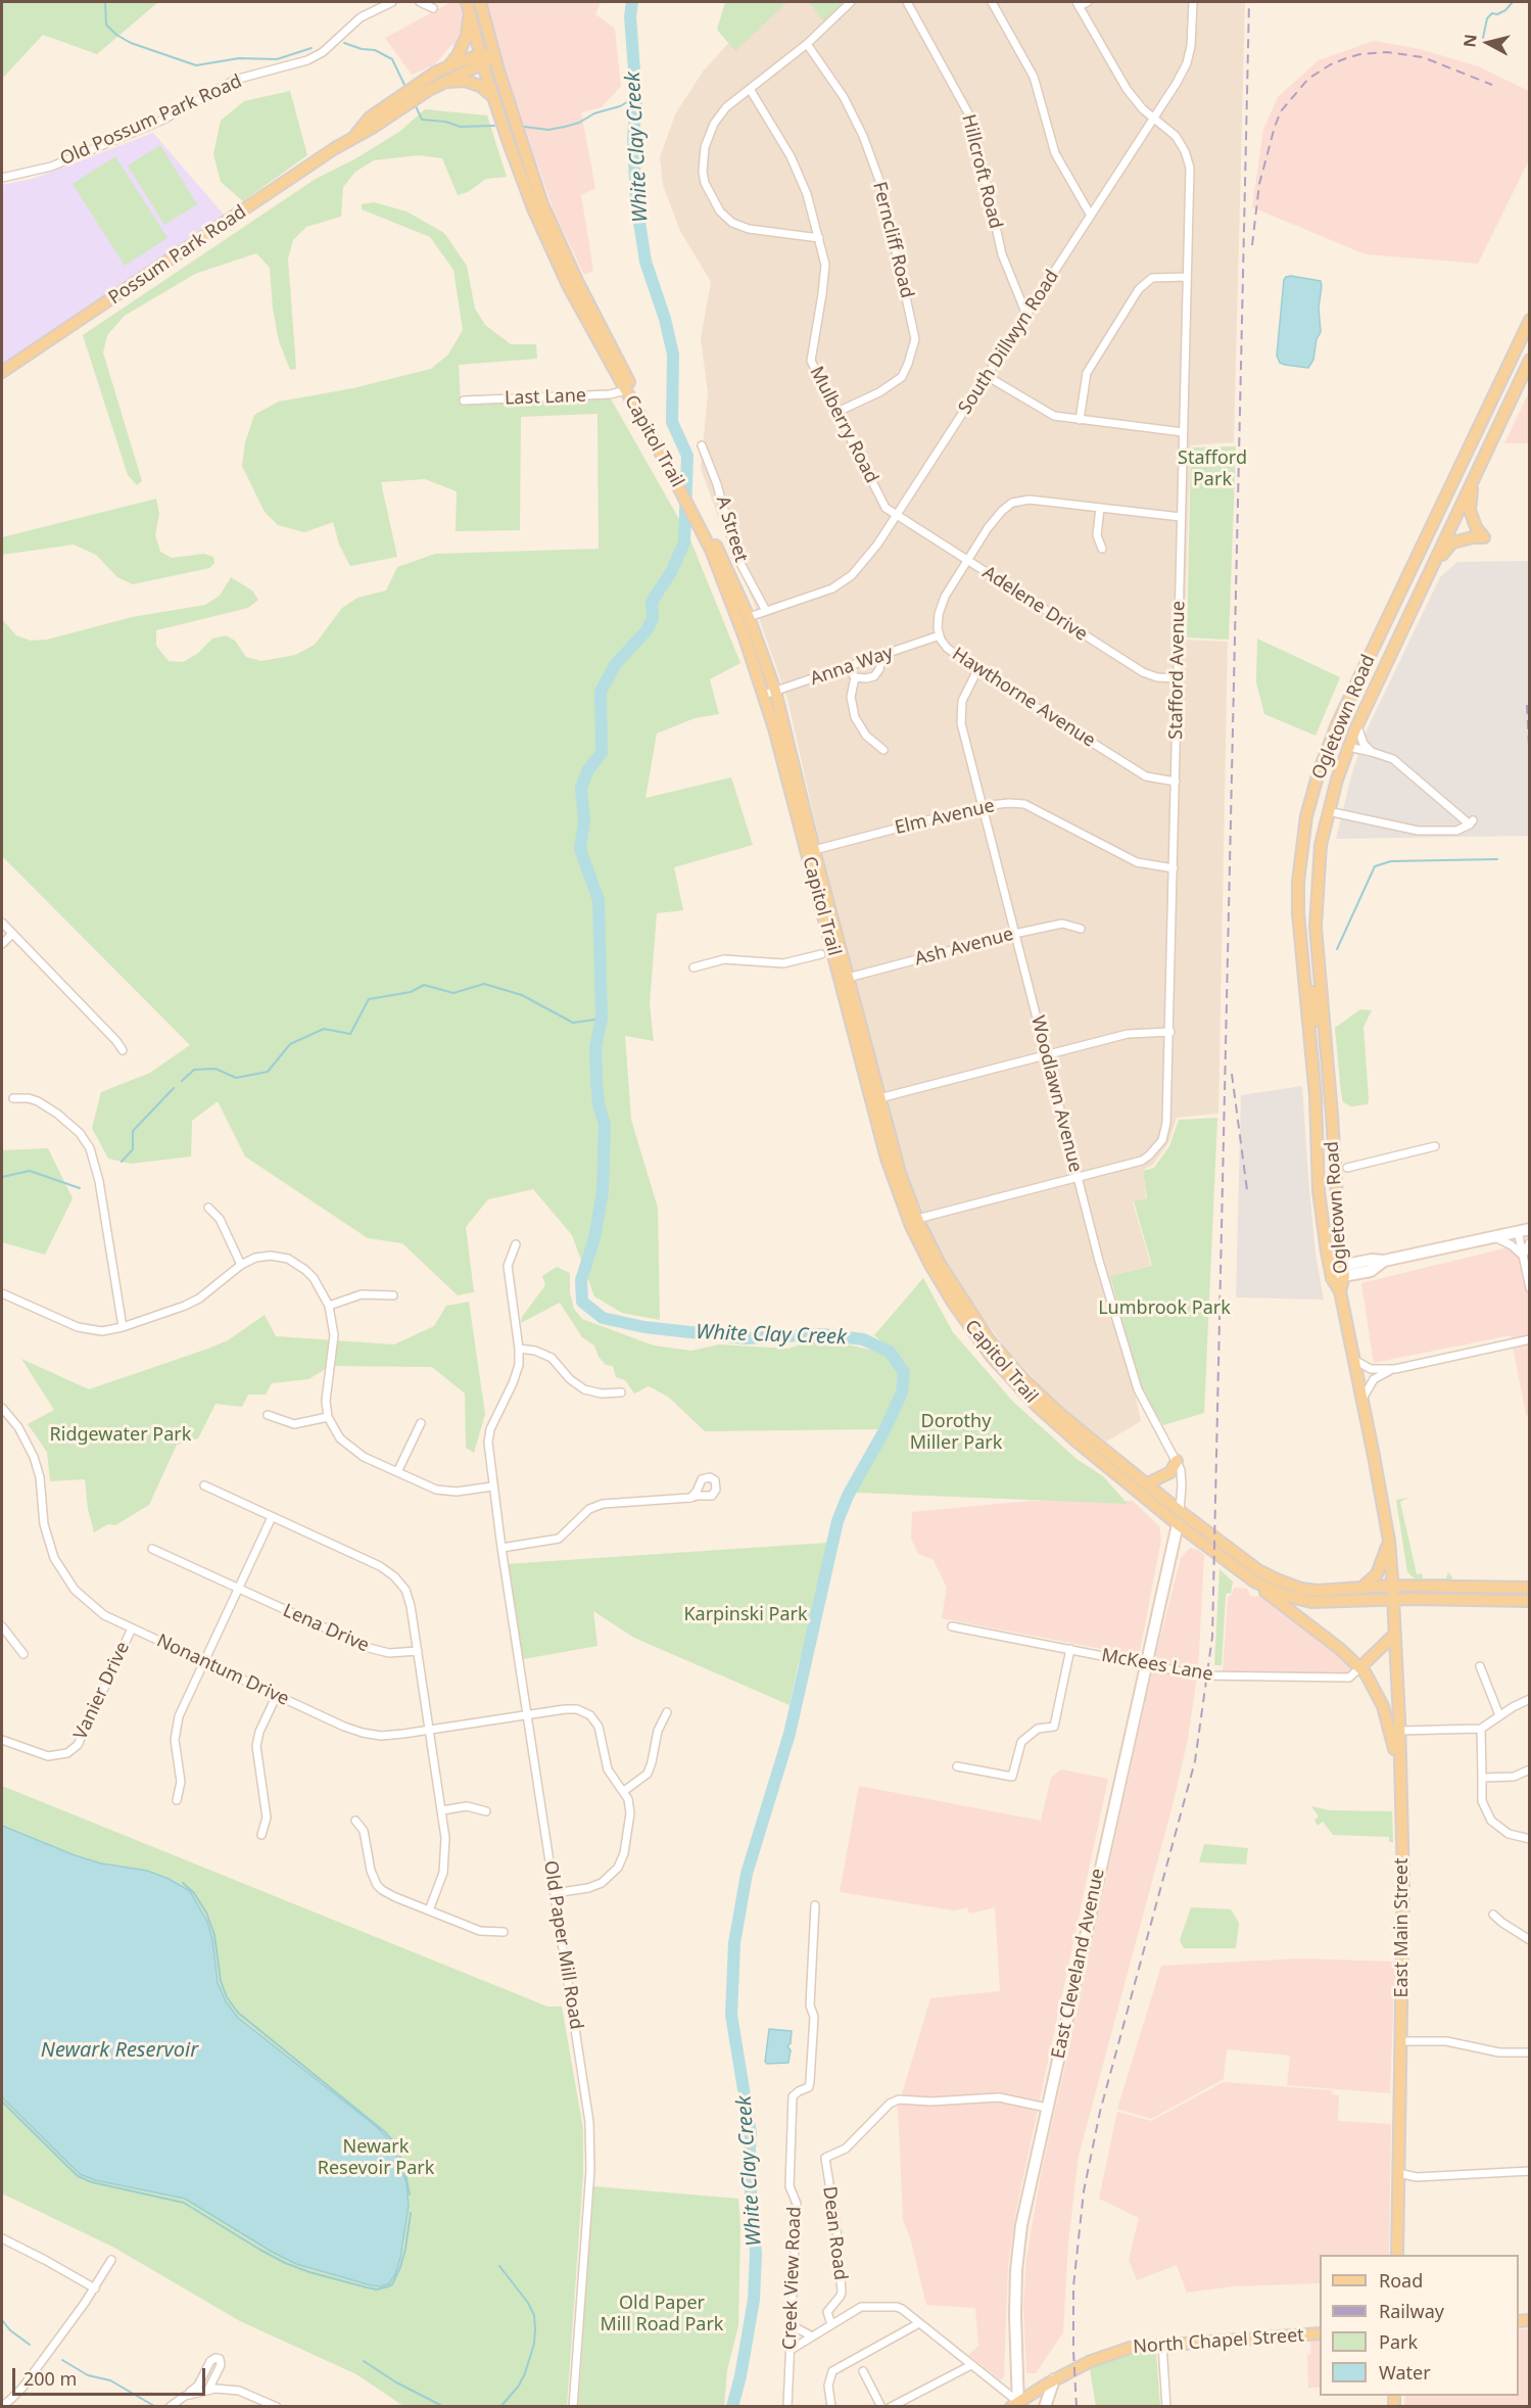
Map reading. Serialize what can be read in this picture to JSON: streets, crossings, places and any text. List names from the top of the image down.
{
  "streets": {
    "main road": [
      "Possum Park Road",
      "Capitol Trail",
      "Ogletown Road",
      "East Main Street",
      "East Cleveland Avenue",
      "North Chapel Street"
    ],
    "street": [
      "Old Possum Park Road",
      "Hillcroft Road",
      "Ferncliff Road",
      "South Dillwyn Road",
      "Last Lane",
      "Mulberry Road",
      "A Street",
      "Adelene Drive",
      "Anna Way",
      "Stafford Avenue",
      "Hawthorne Avenue",
      "Elm Avenue",
      "Ash Avenue",
      "Woodlawn Avenue",
      "Lena Drive",
      "McKees Lane",
      "Nonantum Drive",
      "Vanier Drive",
      "Old Paper Mill Road",
      "Dean Road",
      "Creek View Road"
    ]
  },
  "crossings": [
    ["Hillcroft Road", "South Dillwyn Road"],
    ["Ferncliff Road", "Mulberry Road"],
    ["Possum Park Road", "Capitol Trail"],
    ["South Dillwyn Road", "Mulberry Road"],
    ["South Dillwyn Road", "Capitol Trail"],
    ["South Dillwyn Road", "A Street"],
    ["South Dillwyn Road", "Adelene Drive"],
    ["South Dillwyn Road", "Stafford Avenue"],
    ["Last Lane", "Capitol Trail"],
    ["Mulberry Road", "Adelene Drive"],
    ["Capitol Trail", "Anna Way"],
    ["Capitol Trail", "Stafford Avenue"],
    ["Capitol Trail", "Ogletown Road"],
    ["Capitol Trail", "Elm Avenue"],
    ["Capitol Trail", "Ash Avenue"],
    ["Capitol Trail", "Woodlawn Avenue"],
    ["Capitol Trail", "East Main Street"],
    ["Capitol Trail", "East Cleveland Avenue"],
    ["Adelene Drive", "Stafford Avenue"],
    ["Adelene Drive", "Hawthorne Avenue"],
    ["Anna Way", "Hawthorne Avenue"],
    ["Stafford Avenue", "Hawthorne Avenue"],
    ["Stafford Avenue", "Elm Avenue"],
    ["Stafford Avenue", "Woodlawn Avenue"],
    ["Hawthorne Avenue", "Woodlawn Avenue"],
    ["Ogletown Road", "East Main Street"],
    ["Elm Avenue", "Woodlawn Avenue"],
    ["Ash Avenue", "Woodlawn Avenue"],
    ["McKees Lane", "East Cleveland Avenue"],
    ["Nonantum Drive", "Vanier Drive"],
    ["Nonantum Drive", "Old Paper Mill Road"],
    ["East Cleveland Avenue", "Dean Road"],
    ["East Cleveland Avenue", "North Chapel Street"]
  ],
  "water": ["White Clay Creek", "Newark Reservoir"],
  "parks": [
    "Stafford Park",
    "Lumbrook Park",
    "Dorothy Miller Park",
    "Ridgewater Park",
    "Karpinski Park",
    "Newark Resevoir Park",
    "Old Paper Mill Road Park"
  ],
  "legend": [
    "Road",
    "Railway",
    "Park",
    "Water"
  ],
  "scale_bar": "200 m",
  "north": "left"
}
